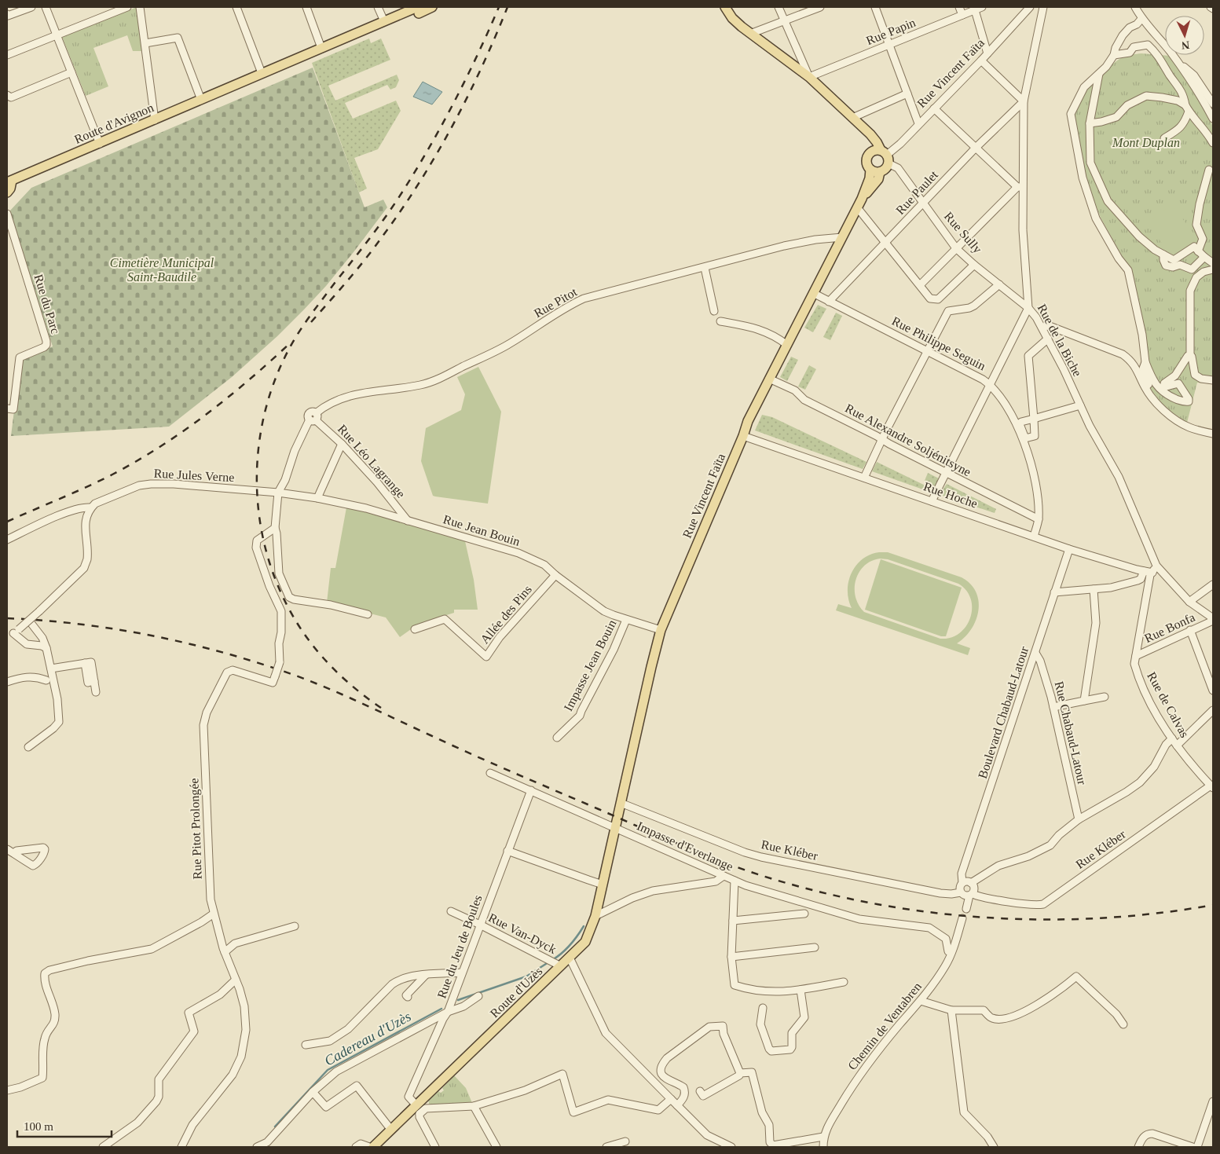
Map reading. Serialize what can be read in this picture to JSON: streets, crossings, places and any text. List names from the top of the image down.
{
  "streets": {
    "main road": [
      "Rue Vincent Faïta",
      "Route d'Avignon",
      "Rue Sully",
      "Route d'Uzès"
    ],
    "street": [
      "Rue Papin",
      "Rue Paulet",
      "Rue Pitot",
      "Rue du Parc",
      "Rue de la Biche",
      "Rue Philippe Seguin",
      "Rue Alexandre Soljénitsyne",
      "Rue Léo Lagrange",
      "Rue Jules Verne",
      "Rue Hoche",
      "Rue Jean Bouin",
      "Allée des Pins",
      "Rue Bonfa",
      "Impasse Jean Bouin",
      "Rue de Calvas",
      "Boulevard Chabaud-Latour",
      "Rue Chabaud-Latour",
      "Rue Pitot Prolongée",
      "Impasse d'Everlange",
      "Rue Kléber",
      "Rue Van-Dyck",
      "Rue du Jeu de Boules",
      "Chemin de Ventabren"
    ]
  },
  "crossings": [
    ["Rue Papin", "Rue Sully"],
    ["Rue Vincent Faïta", "Rue Sully"],
    ["Rue Vincent Faïta", "Rue Pitot"],
    ["Rue Vincent Faïta", "Rue Philippe Seguin"],
    ["Rue Vincent Faïta", "Rue Alexandre Soljénitsyne"],
    ["Rue Vincent Faïta", "Rue Hoche"],
    ["Rue Vincent Faïta", "Rue Jean Bouin"],
    ["Rue Vincent Faïta", "Impasse d'Everlange"],
    ["Rue Vincent Faïta", "Rue Kléber"],
    ["Rue Vincent Faïta", "Route d'Uzès"],
    ["Rue Paulet", "Rue Sully"],
    ["Rue Paulet", "Rue de la Biche"],
    ["Rue Paulet", "Rue Philippe Seguin"],
    ["Rue Sully", "Rue de la Biche"],
    ["Rue Pitot", "Rue Léo Lagrange"],
    ["Rue de la Biche", "Rue Bonfa"],
    ["Rue Philippe Seguin", "Rue Alexandre Soljénitsyne"],
    ["Rue Philippe Seguin", "Rue Hoche"],
    ["Rue Léo Lagrange", "Rue Jean Bouin"],
    ["Rue Jules Verne", "Rue Jean Bouin"],
    ["Rue Hoche", "Rue de Calvas"],
    ["Rue Hoche", "Boulevard Chabaud-Latour"],
    ["Rue Jean Bouin", "Allée des Pins"],
    ["Rue Jean Bouin", "Impasse Jean Bouin"],
    ["Rue Bonfa", "Rue de Calvas"],
    ["Rue de Calvas", "Rue Kléber"],
    ["Boulevard Chabaud-Latour", "Rue Chabaud-Latour"],
    ["Boulevard Chabaud-Latour", "Rue Kléber"],
    ["Impasse d'Everlange", "Rue du Jeu de Boules"],
    ["Impasse d'Everlange", "Route d'Uzès"],
    ["Rue Van-Dyck", "Rue du Jeu de Boules"],
    ["Rue Van-Dyck", "Route d'Uzès"],
    ["Rue du Jeu de Boules", "Route d'Uzès"]
  ],
  "water": ["Cadereau d'Uzès"],
  "parks": ["Mont Duplan", "Cimetière Municipal Saint-Baudile"],
  "scale_bar": "100 m",
  "north": "bottom"
}
